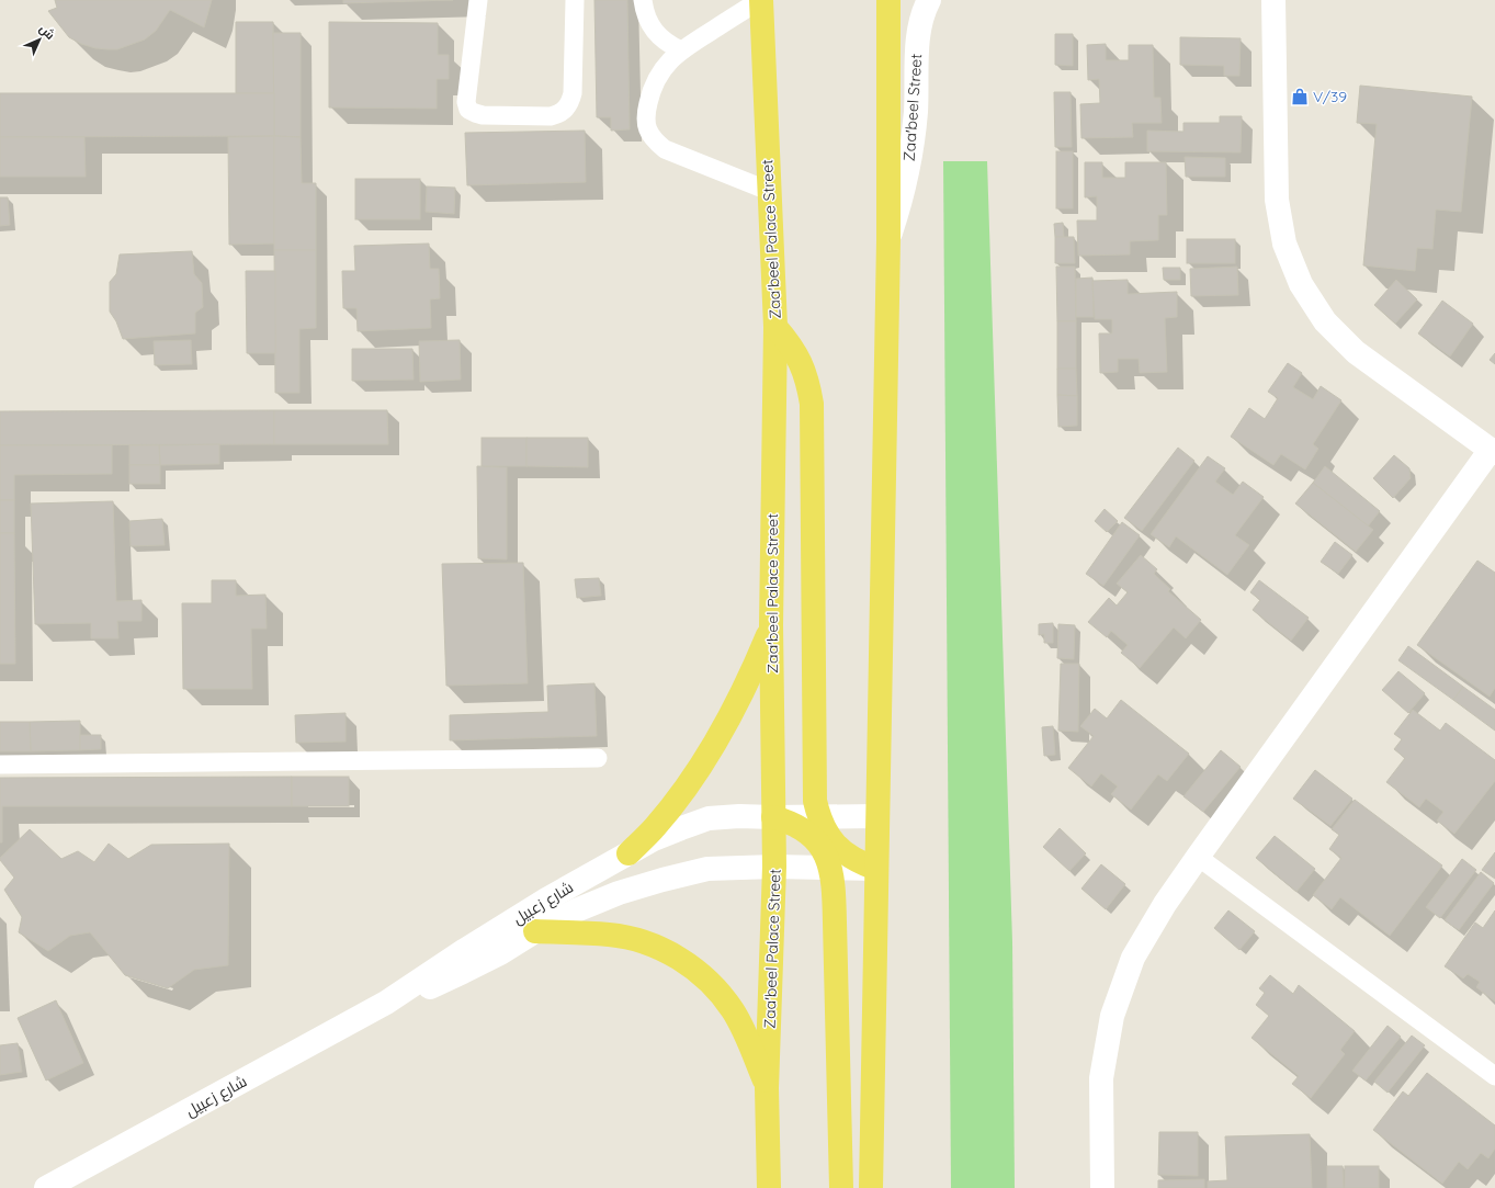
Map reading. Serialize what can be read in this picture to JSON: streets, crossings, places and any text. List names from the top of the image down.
{
  "streets": {
    "main road": ["Zaa'beel Palace Street"],
    "street": ["Zaa'beel Street", "شارع زعبيل"]
  },
  "crossings": [
    ["Zaa'beel Palace Street", "شارع زعبيل"]
  ],
  "places": {
    "shop": ["V/39"]
  },
  "north": "top right"
}
